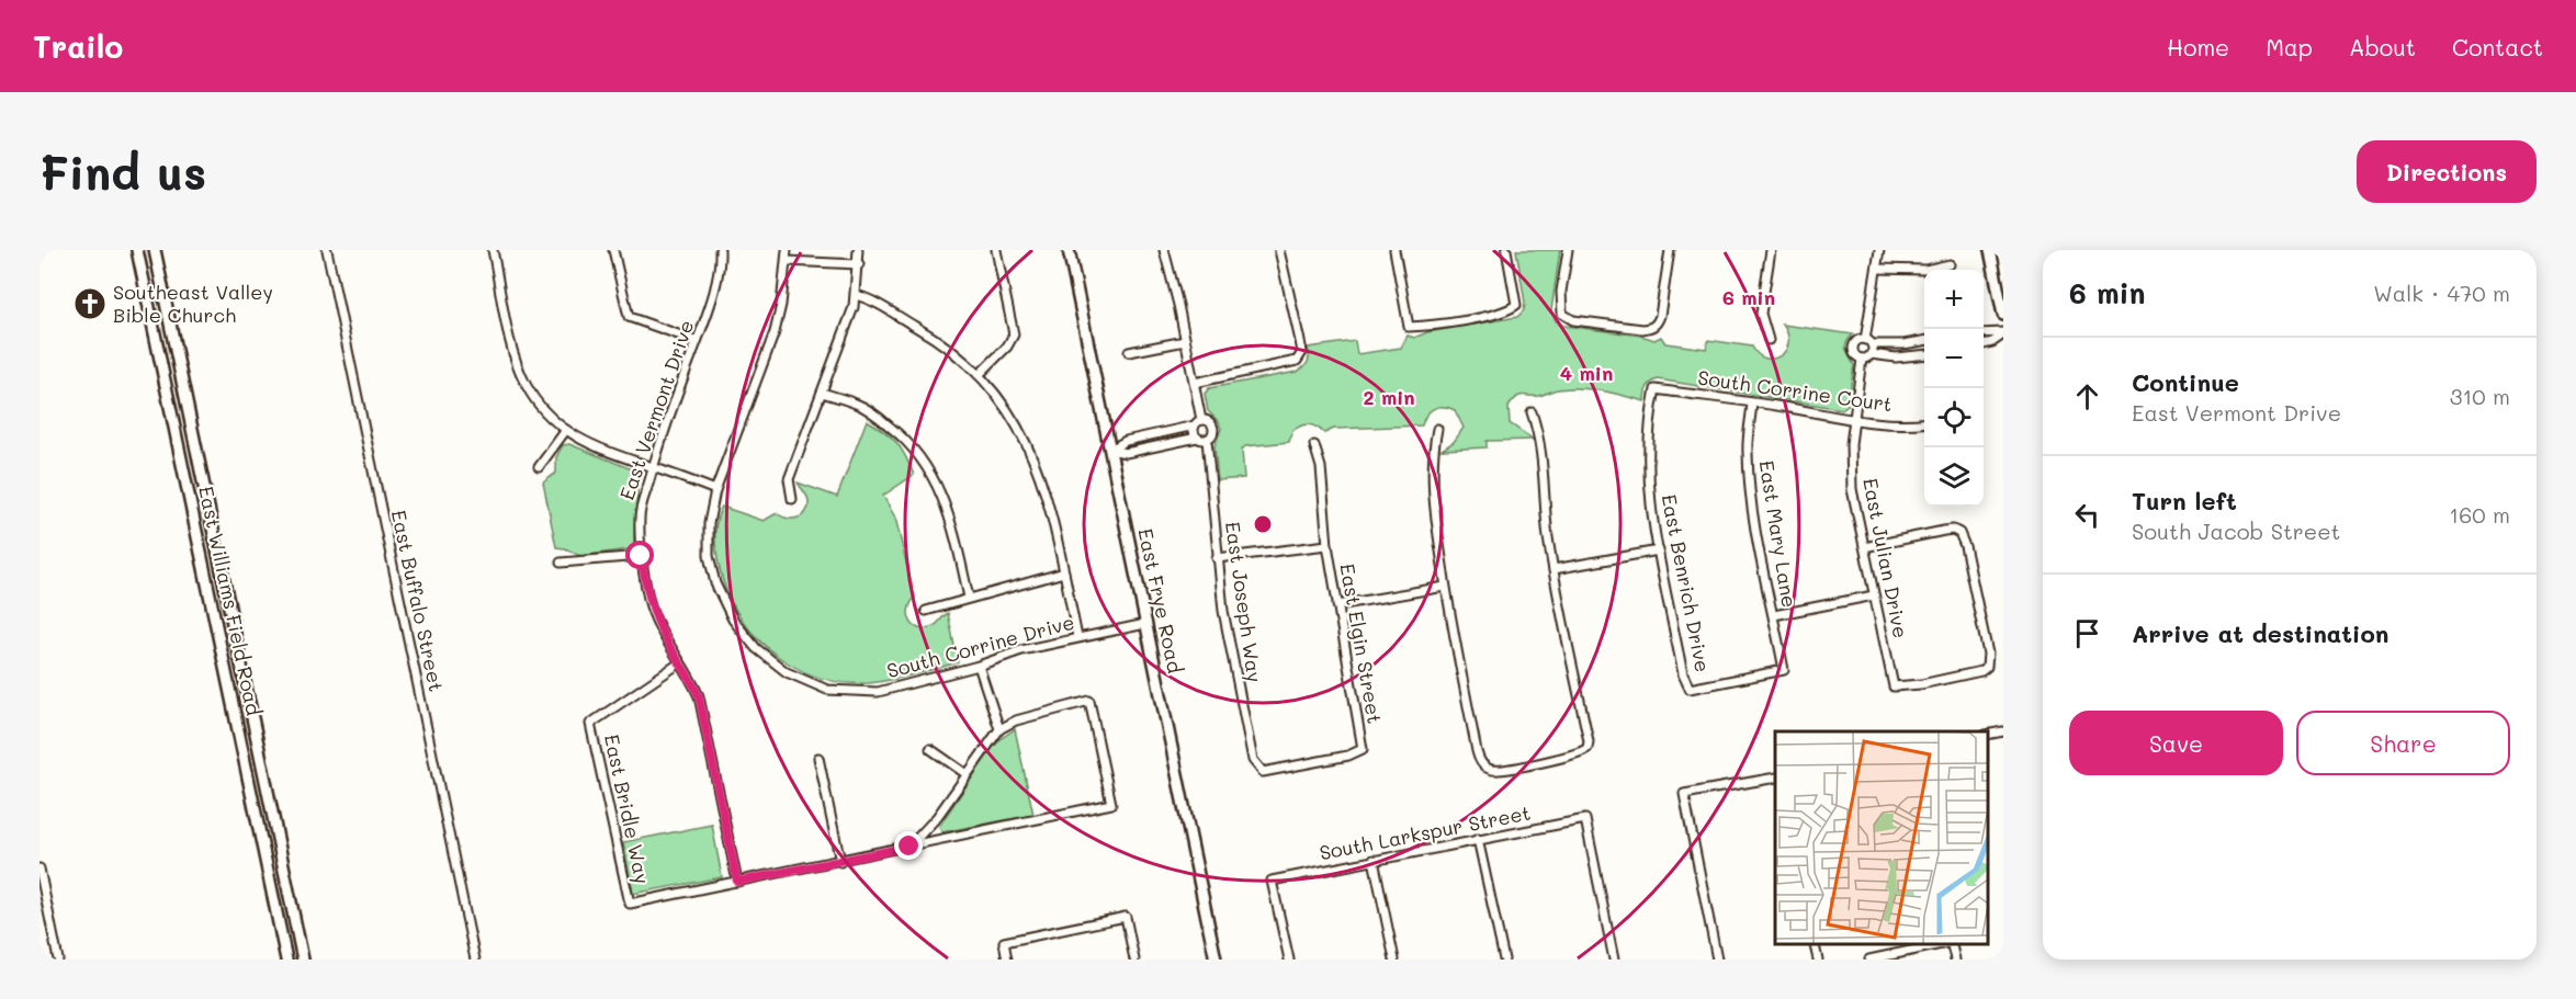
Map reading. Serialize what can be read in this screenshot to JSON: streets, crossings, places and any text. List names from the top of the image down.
{
  "streets": {
    "main road": ["East Williams Field Road", "East Frye Road"],
    "street": [
      "South Corrine Court",
      "East Vermont Drive",
      "East Mary Lane",
      "East Julian Drive",
      "East Benrich Drive",
      "East Buffalo Street",
      "East Joseph Way",
      "East Elgin Street",
      "South Corrine Drive",
      "East Bridle Way",
      "South Larkspur Street"
    ]
  },
  "crossings": [
    ["South Corrine Court", "East Mary Lane"],
    ["South Corrine Court", "East Julian Drive"],
    ["South Corrine Court", "East Benrich Drive"],
    ["East Vermont Drive", "East Bridle Way"],
    ["East Mary Lane", "East Benrich Drive"],
    ["East Frye Road", "South Corrine Drive"],
    ["East Joseph Way", "East Elgin Street"]
  ],
  "places": {
    "church": ["Southeast Valley Bible Church"]
  },
  "page": {
    "header": "Trailo",
    "nav": [
      "Home",
      "Map",
      "About",
      "Contact"
    ],
    "buttons": [
      "Directions",
      ["Save", "Share"]
    ],
    "title": "Find us",
    "heading": ["6 min", "Walk · 470 m"],
    "map_buttons": ["+", "−"],
    "list": [
      ["Continue", "East Vermont Drive", "310 m"],
      ["Turn left", "South Jacob Street", "160 m"],
      "Arrive at destination"
    ]
  },
  "rings": ["6 min", "4 min", "2 min"]
}
